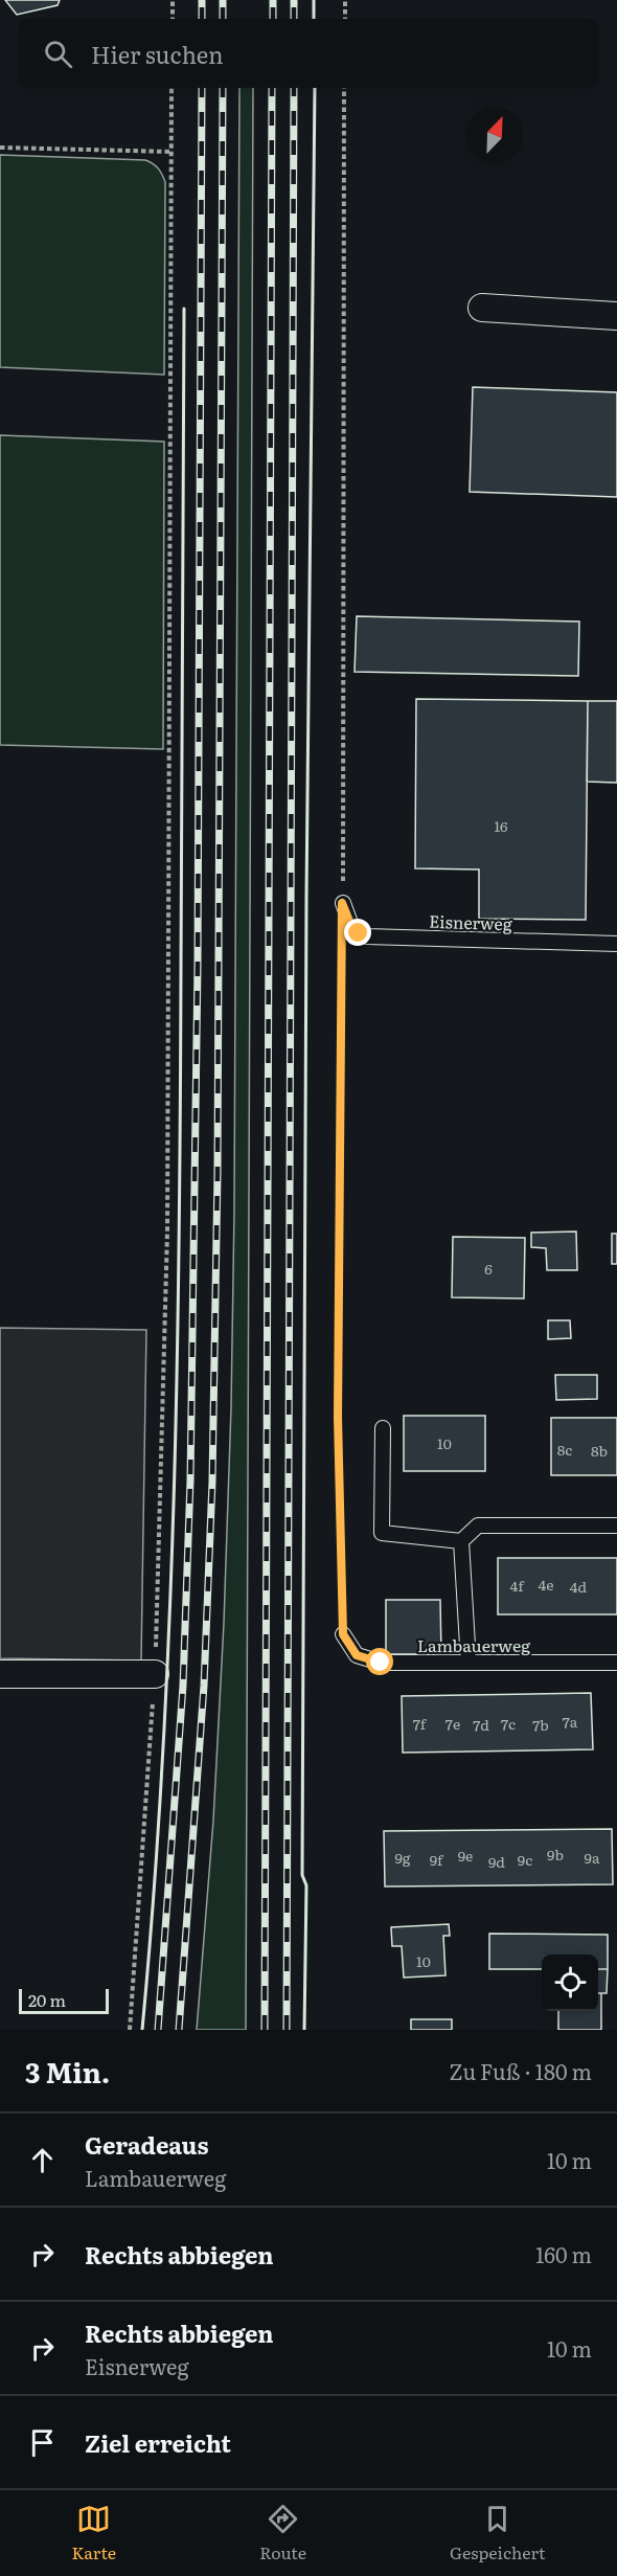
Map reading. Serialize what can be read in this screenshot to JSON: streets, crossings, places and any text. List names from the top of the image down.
{
  "streets": {
    "lane": ["Eisnerweg", "Lambauerweg"]
  },
  "house_numbers": [
    "16",
    "6",
    "10",
    "8c",
    "8b",
    "4e",
    "4f",
    "4d",
    "7a",
    "7f",
    "7e",
    "7c",
    "7d",
    "7b",
    "9b",
    "9e",
    "9g",
    "9a",
    "9f",
    "9c",
    "9d",
    "10"
  ],
  "scale_bar": "20 m",
  "north": "top right",
  "page": {
    "search": "Hier suchen",
    "scale": "20 m",
    "heading": ["3 Min.", "Zu Fuß · 180 m"],
    "list": [
      ["Geradeaus", "Lambauerweg", "10 m"],
      ["Rechts abbiegen", "160 m"],
      ["Rechts abbiegen", "Eisnerweg", "10 m"],
      "Ziel erreicht"
    ],
    "nav": ["Karte", "Route", "Gespeichert"]
  }
}
